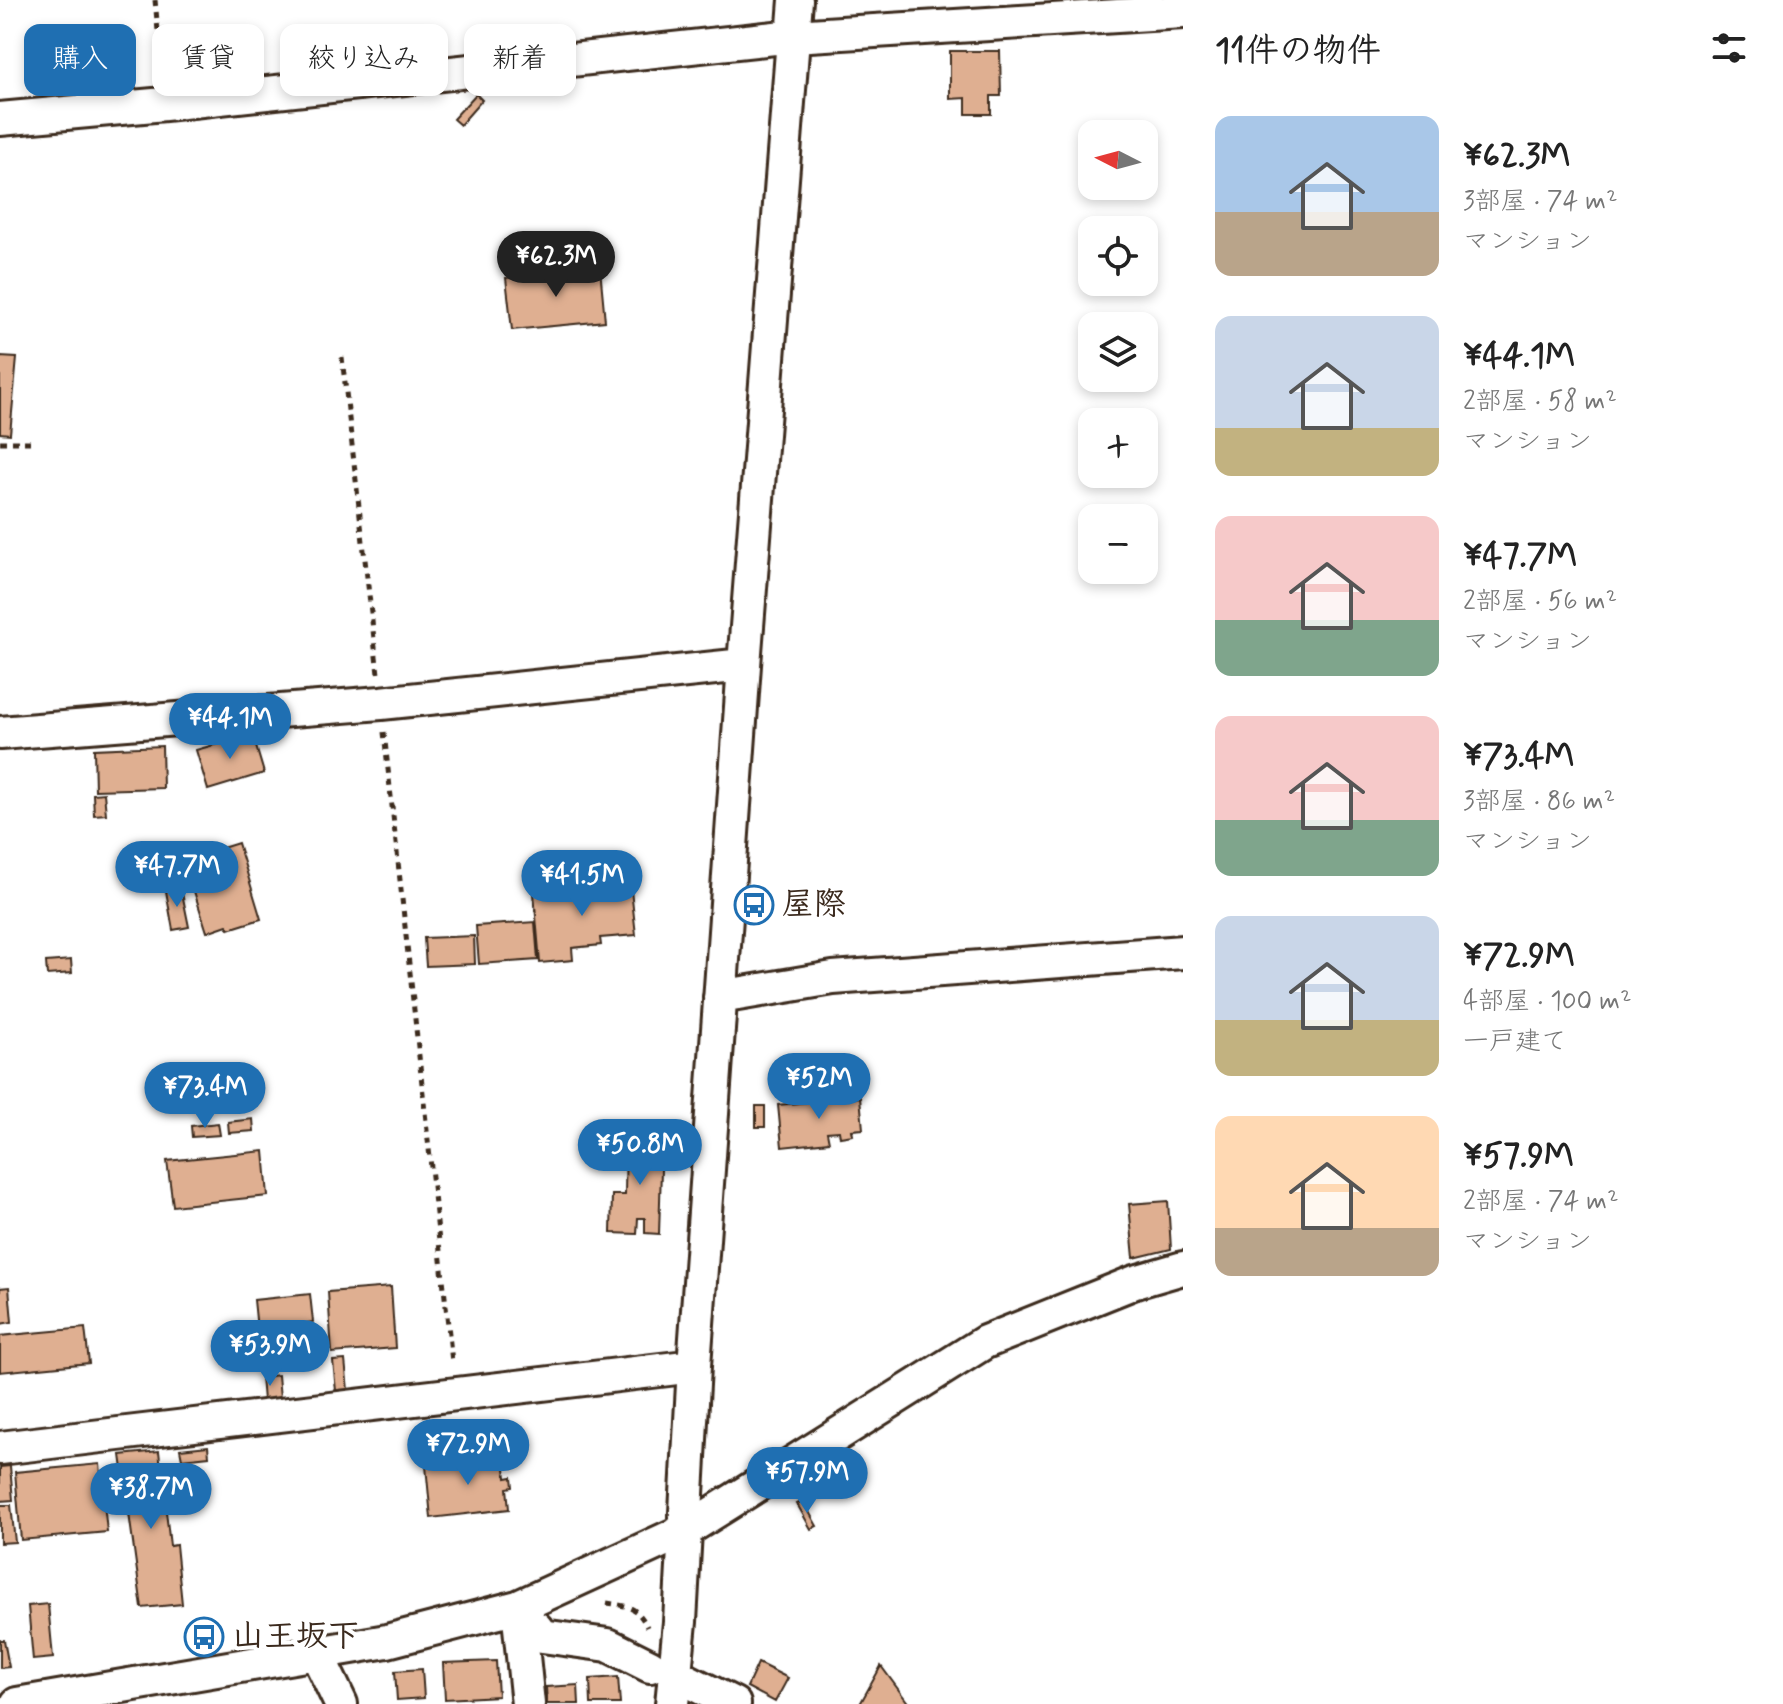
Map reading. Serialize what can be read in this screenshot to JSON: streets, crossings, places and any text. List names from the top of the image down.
{
  "places": {
    "bus stop": ["屋際", "山王坂下"]
  },
  "north": "left",
  "page": {
    "heading": "11件の物件",
    "chip": [
      "購入",
      "賃貸",
      "絞り込み",
      "新着"
    ],
    "list": [
      {
        "name": "¥62.3M",
        "note": "3部屋 · 74 m² · マンション"
      },
      {
        "name": "¥44.1M",
        "note": "2部屋 · 58 m² · マンション"
      },
      {
        "name": "¥47.7M",
        "note": "2部屋 · 56 m² · マンション"
      },
      {
        "name": "¥73.4M",
        "note": "3部屋 · 86 m² · マンション"
      },
      {
        "name": "¥72.9M",
        "note": "4部屋 · 100 m² · 一戸建て"
      },
      {
        "name": "¥57.9M",
        "note": "2部屋 · 74 m² · マンション"
      }
    ],
    "map_buttons": ["+", "−"],
    "price": [
      "¥62.3M",
      "¥44.1M",
      "¥47.7M",
      "¥41.5M",
      "¥52M",
      "¥73.4M",
      "¥50.8M",
      "¥53.9M",
      "¥72.9M",
      "¥57.9M",
      "¥38.7M"
    ]
  }
}
